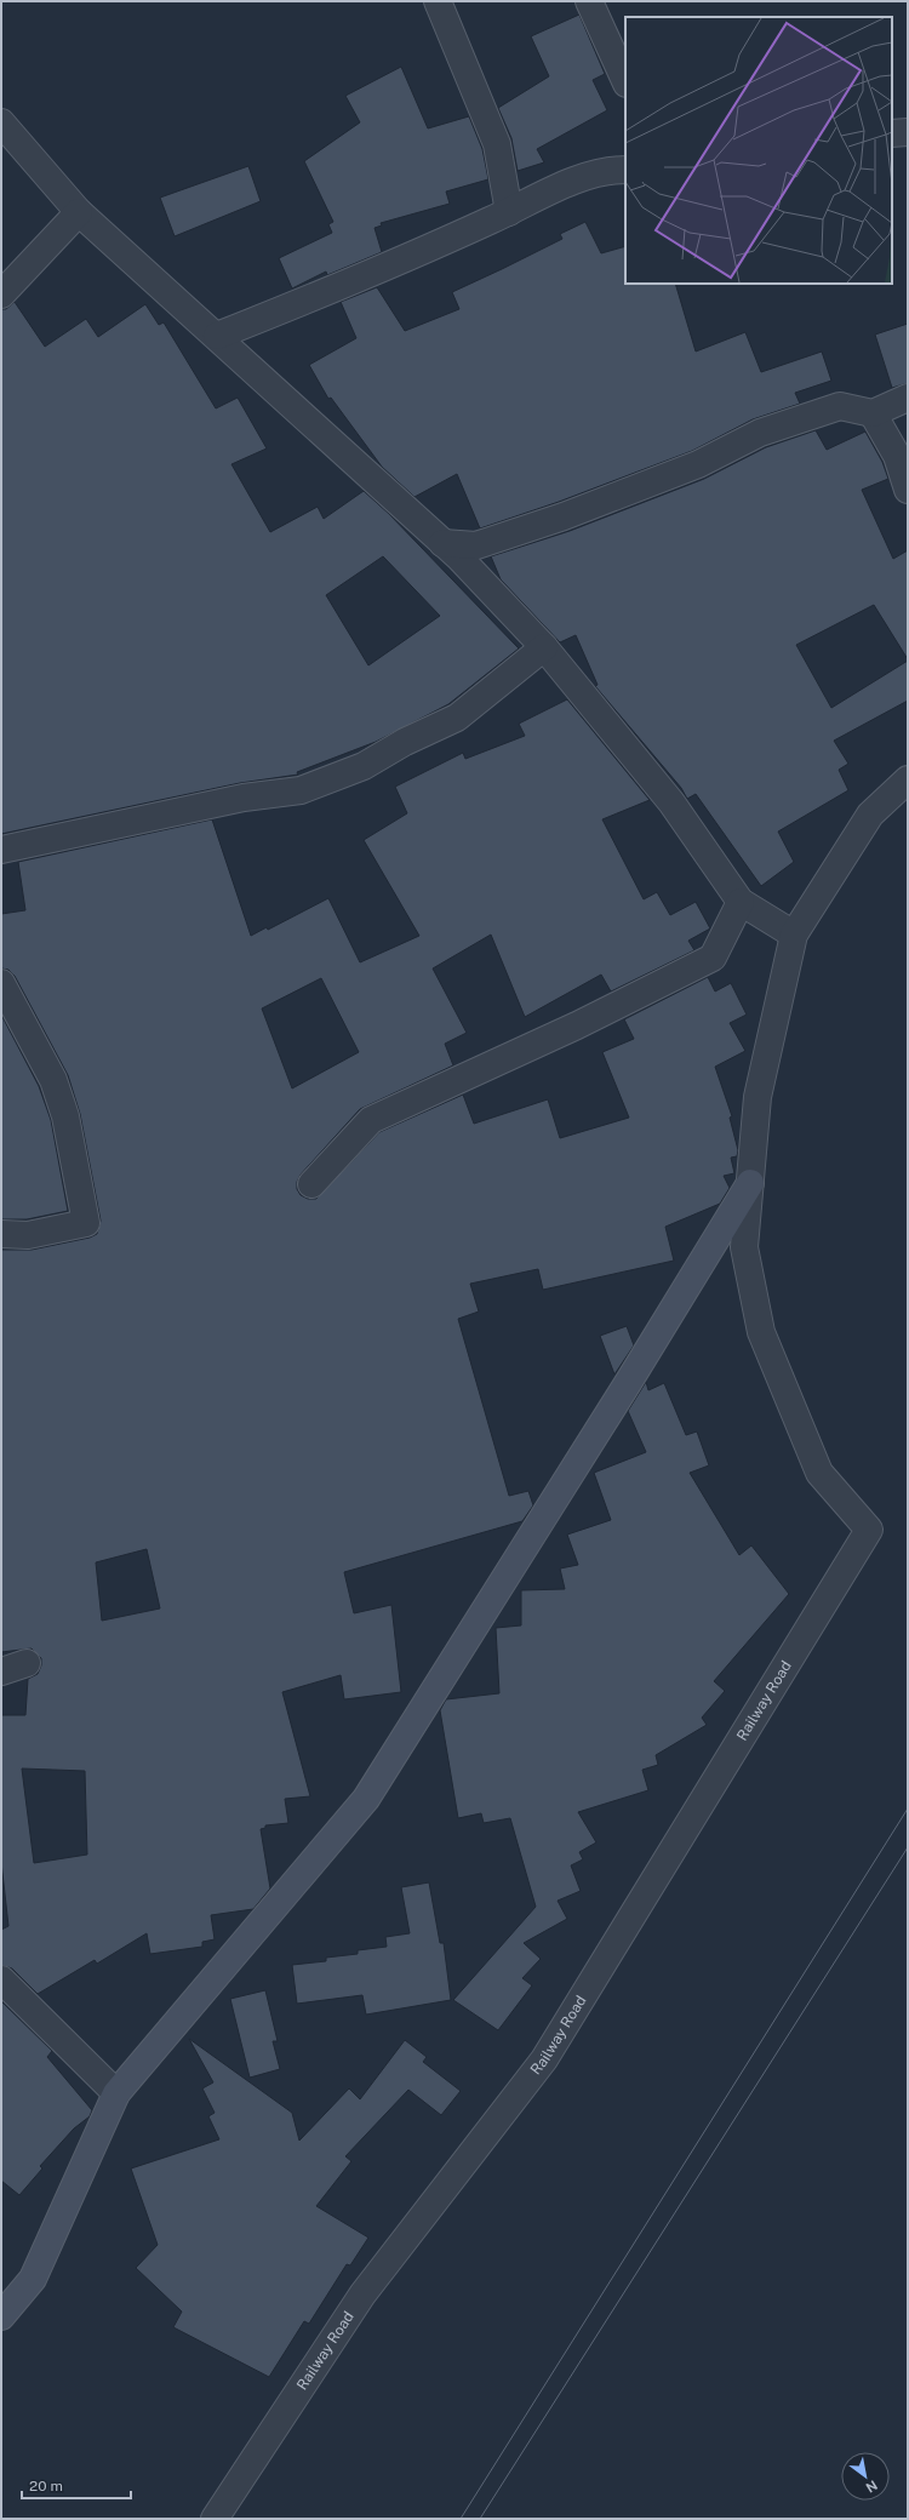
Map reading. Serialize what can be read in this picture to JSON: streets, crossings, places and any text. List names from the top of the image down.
{
  "streets": {
    "street": ["Railway Road"]
  },
  "scale_bar": "20 m",
  "north": "bottom right"
}
